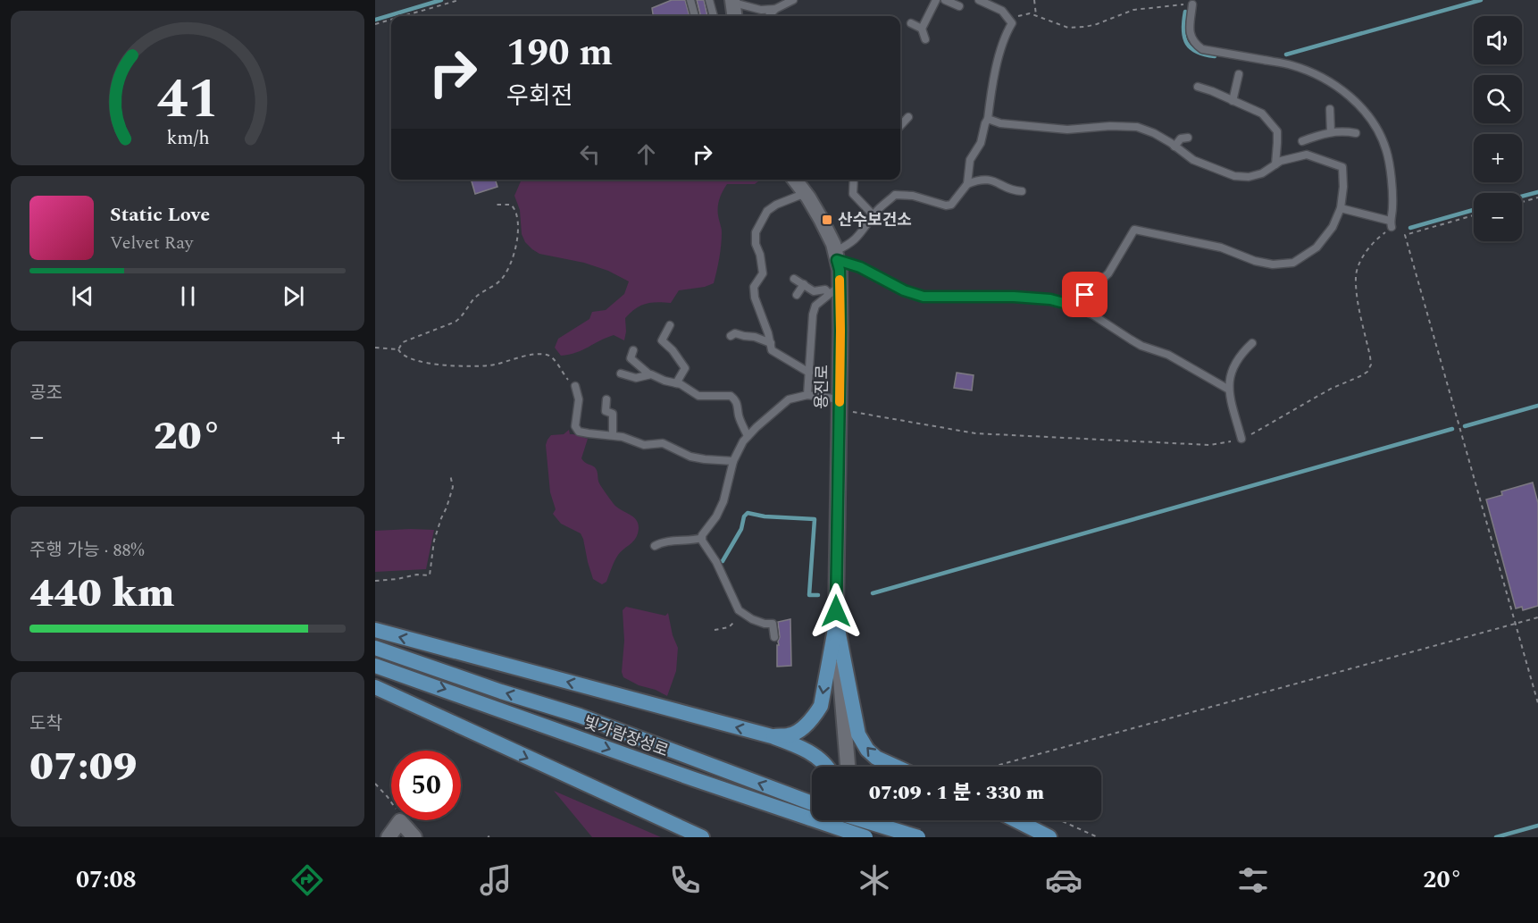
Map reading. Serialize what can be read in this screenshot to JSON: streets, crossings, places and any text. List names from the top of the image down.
{
  "streets": {
    "highway": ["빛가람장성로"],
    "main road": ["용진로"]
  },
  "places": {
    "transit": ["산수보건소"]
  },
  "page": {
    "map_buttons": ["+", "−"],
    "turn": ["190 m", "우회전"],
    "song": ["Static Love", "Velvet Ray"],
    "tile": [
      "공조",
      ["주행 가능 · 88%", "440 km"],
      ["도착", "07:09"]
    ],
    "heat": ["−", "20°", "+"],
    "limit": "50",
    "trip": "07:09 · 1 분 · 330 m",
    "tabs": ["07:08", "20°"],
    "gauge": ["41", "km/h"]
  }
}
